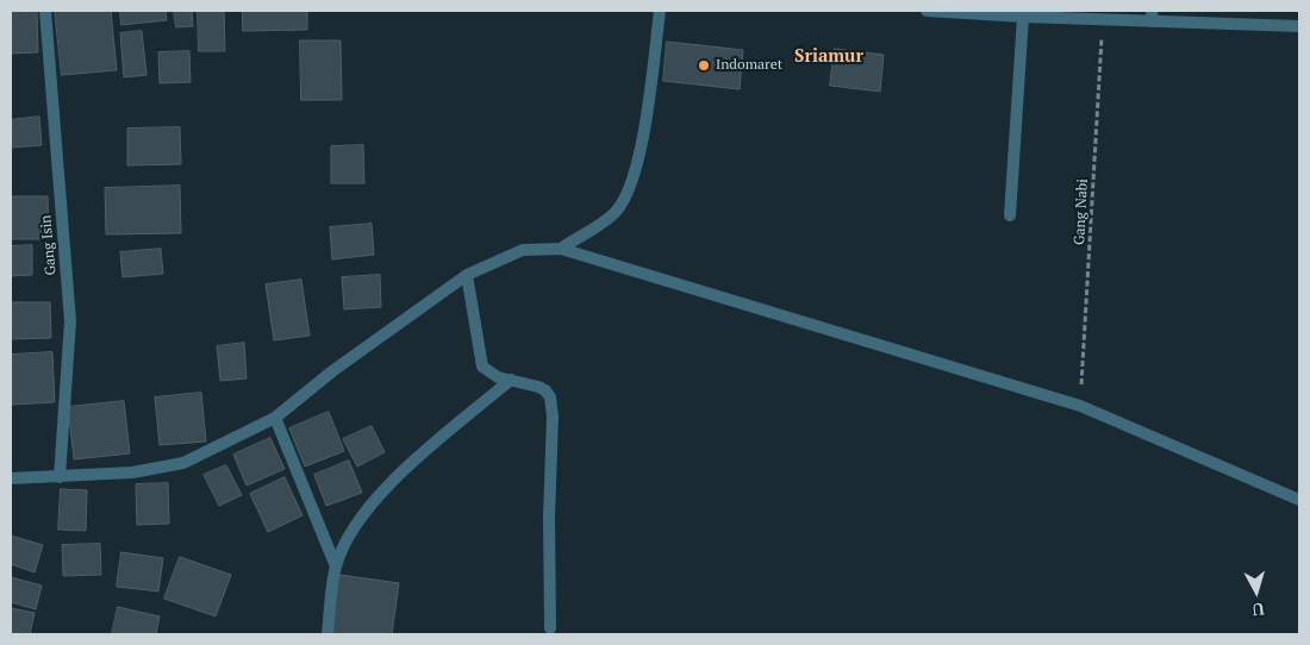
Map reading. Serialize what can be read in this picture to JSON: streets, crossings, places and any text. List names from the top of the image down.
{
  "streets": {
    "street": ["Gang Isin"],
    "path": ["Gang Nabi"]
  },
  "districts": ["Sriamur"],
  "places": ["Indomaret"],
  "north": "bottom"
}
